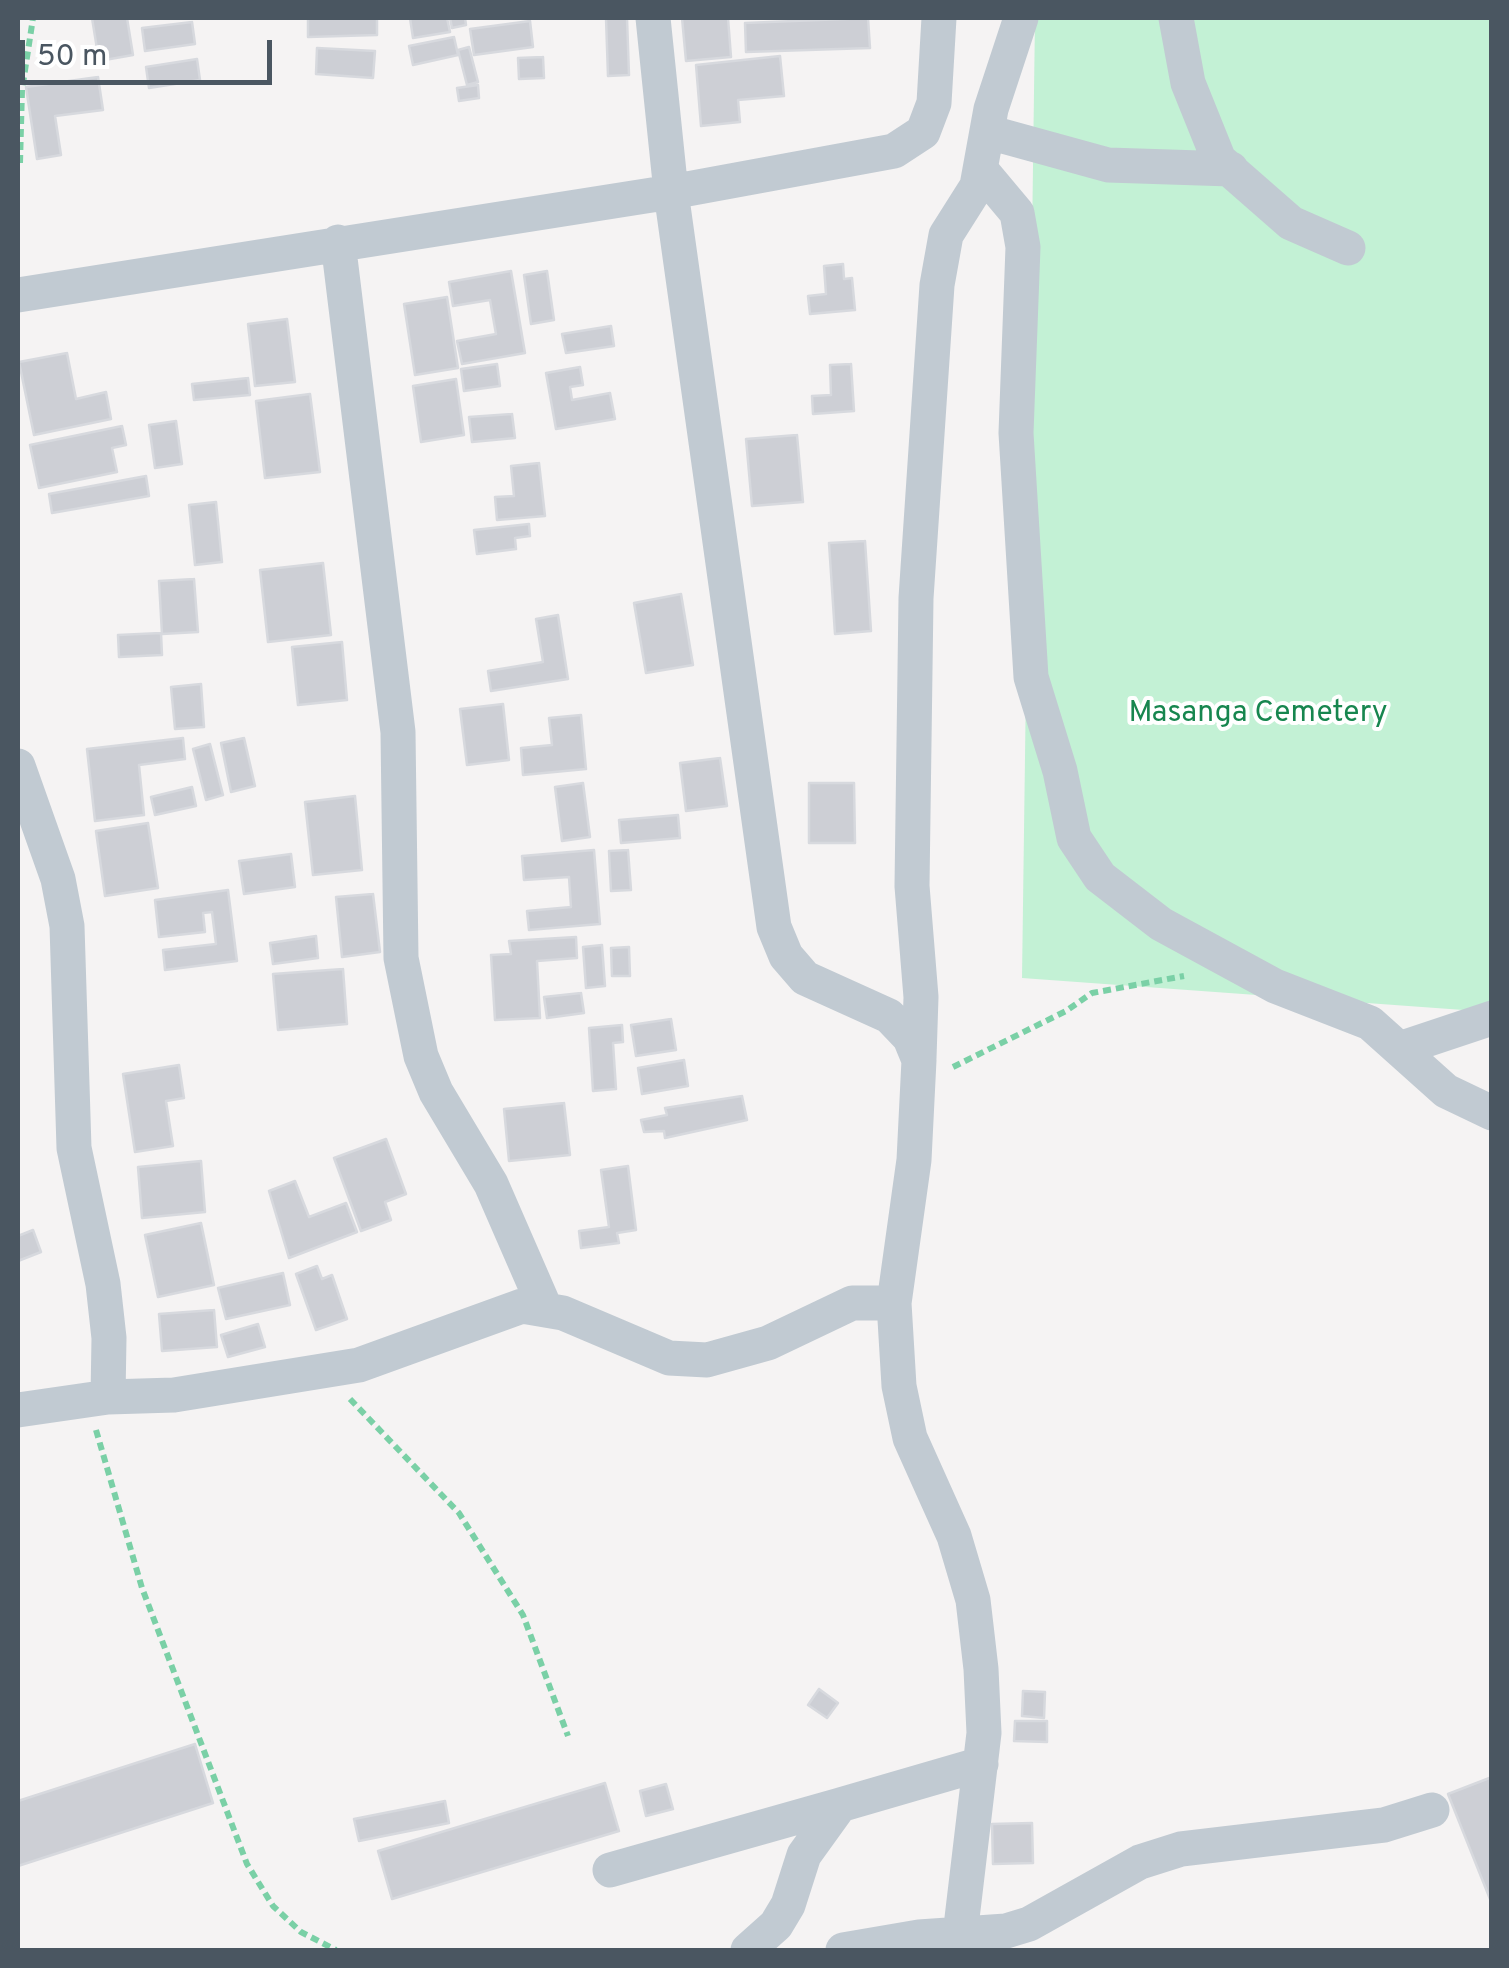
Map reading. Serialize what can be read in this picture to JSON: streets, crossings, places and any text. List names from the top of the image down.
{
  "parks": ["Masanga Cemetery"],
  "scale_bar": "50 m"
}
